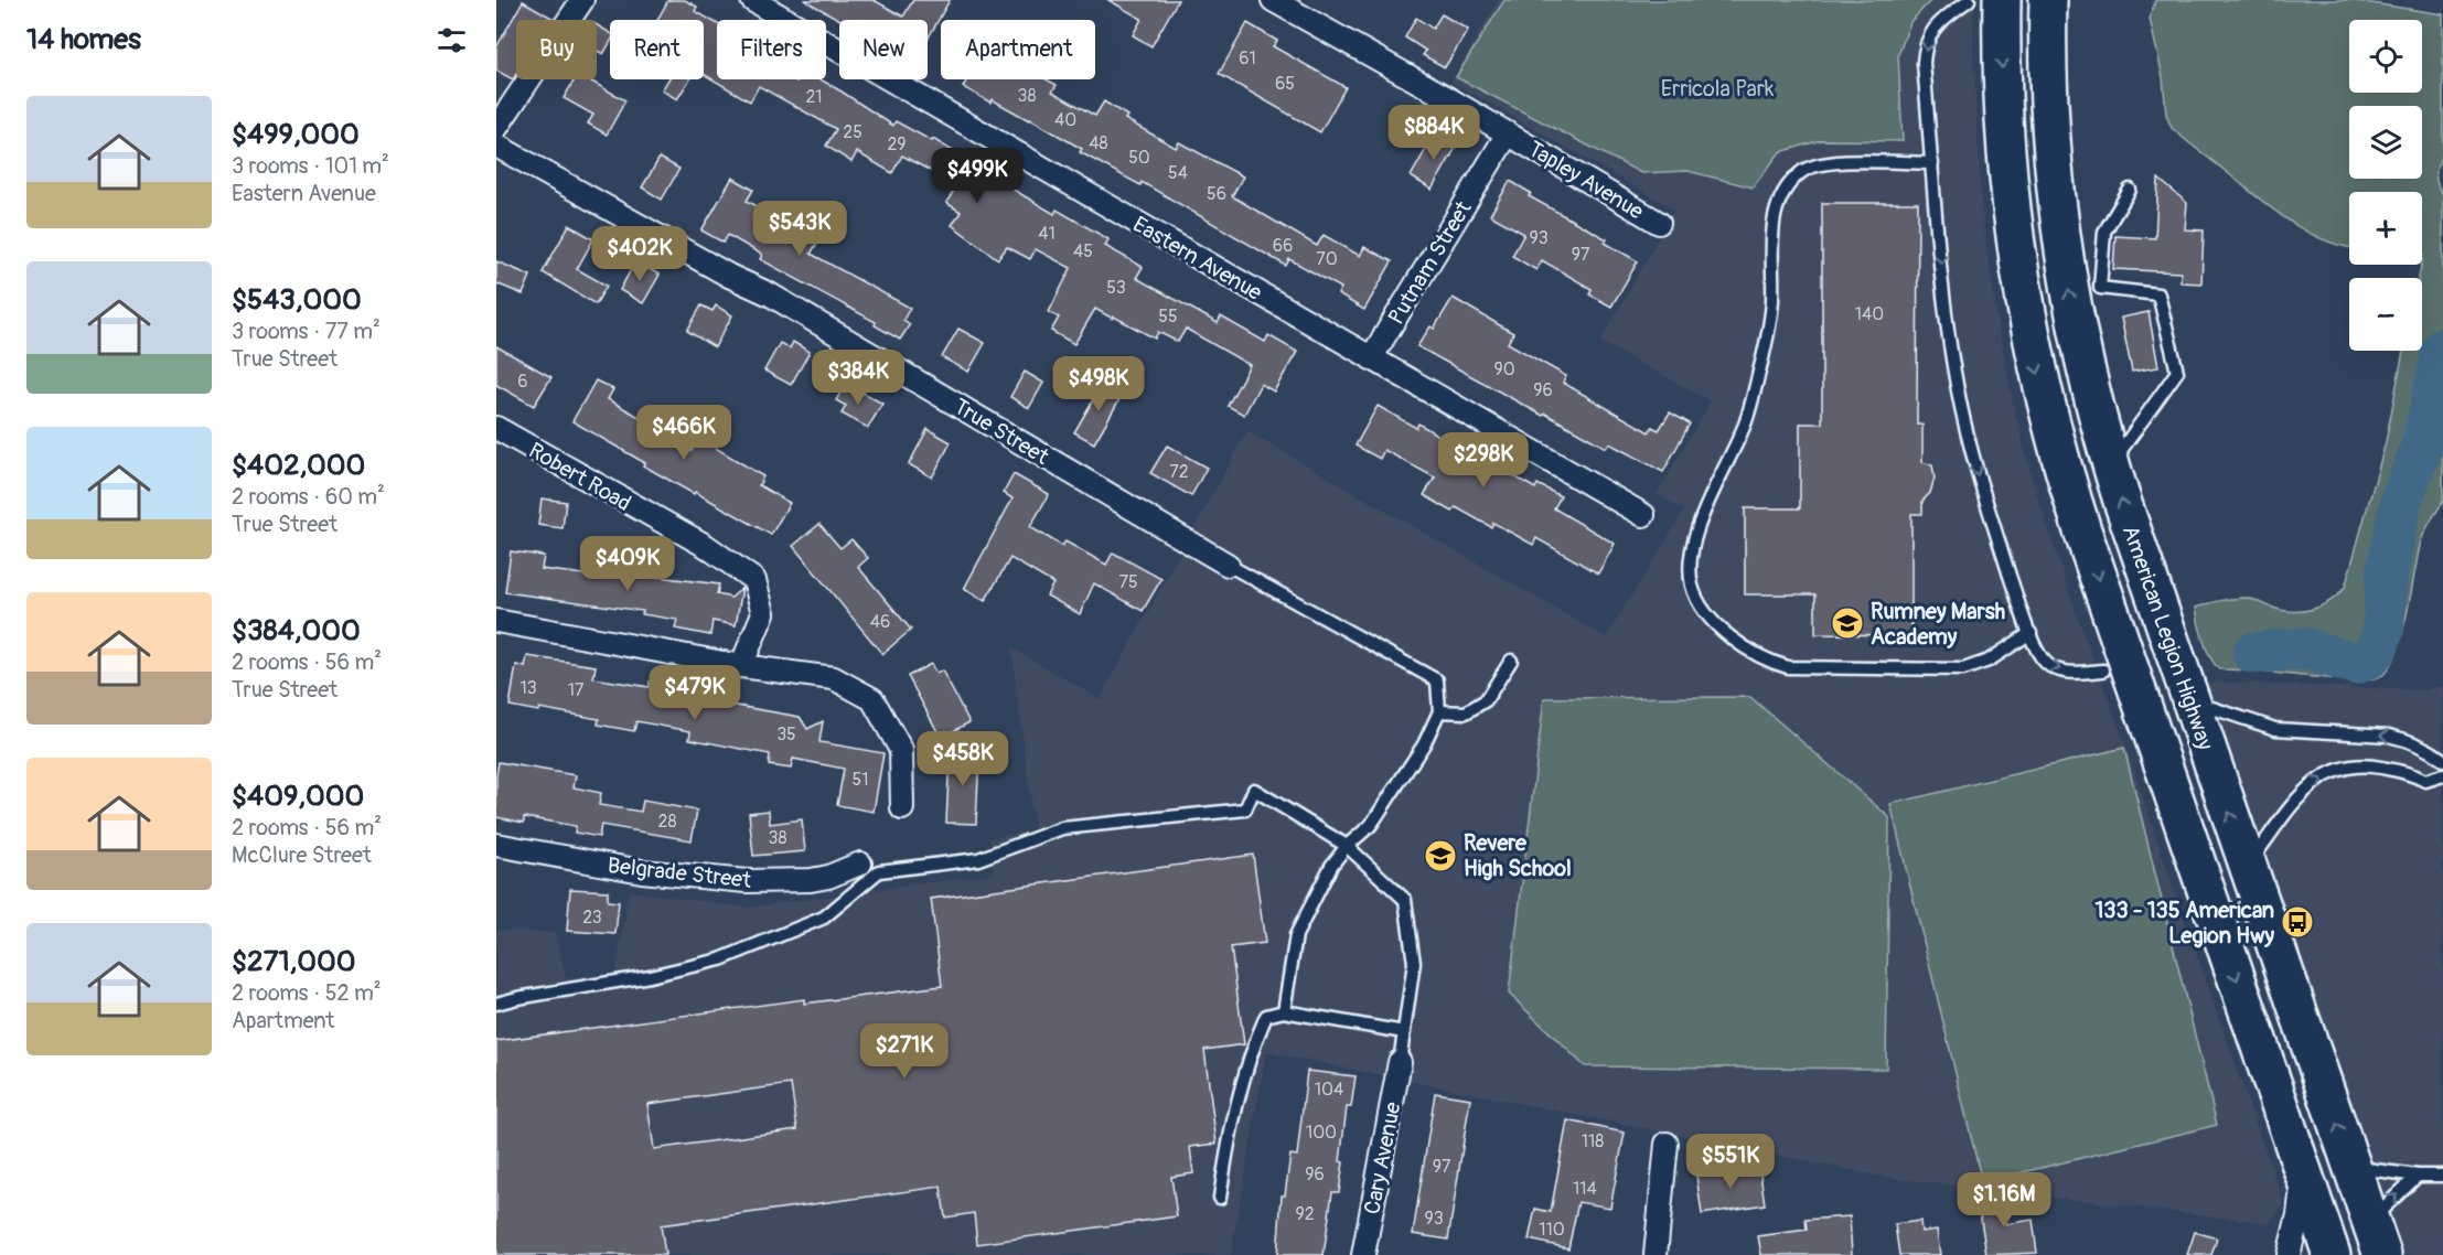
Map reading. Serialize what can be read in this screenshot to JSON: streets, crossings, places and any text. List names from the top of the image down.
{
  "streets": {
    "highway": ["American Legion Highway"],
    "street": [
      "Tapley Avenue",
      "Eastern Avenue",
      "Putnam Street",
      "True Street",
      "Robert Road",
      "Belgrade Street",
      "Cary Avenue"
    ]
  },
  "crossings": [
    ["Tapley Avenue", "Putnam Street"],
    ["Eastern Avenue", "Putnam Street"]
  ],
  "parks": ["Erricola Park"],
  "places": {
    "school or university": ["Rumney Marsh Academy", "Revere High School"],
    "bus stop": ["133 - 135 American Legion Hwy"]
  },
  "house_numbers": [
    "61",
    "65",
    "38",
    "21",
    "40",
    "25",
    "48",
    "29",
    "50",
    "54",
    "56",
    "41",
    "93",
    "66",
    "45",
    "97",
    "70",
    "53",
    "140",
    "55",
    "90",
    "6",
    "96",
    "72",
    "75",
    "46",
    "13",
    "17",
    "35",
    "51",
    "28",
    "38",
    "23",
    "104",
    "100",
    "118",
    "97",
    "96",
    "114",
    "92",
    "93",
    "110"
  ],
  "page": {
    "heading": "14 homes",
    "map_buttons": ["+", "−"],
    "chip": [
      "Buy",
      "Rent",
      "Filters",
      "New",
      "Apartment"
    ],
    "list": [
      {
        "name": "$499,000",
        "note": "3 rooms · 101 m² · Eastern Avenue"
      },
      {
        "name": "$543,000",
        "note": "3 rooms · 77 m² · True Street"
      },
      {
        "name": "$402,000",
        "note": "2 rooms · 60 m² · True Street"
      },
      {
        "name": "$384,000",
        "note": "2 rooms · 56 m² · True Street"
      },
      {
        "name": "$409,000",
        "note": "2 rooms · 56 m² · McClure Street"
      },
      {
        "name": "$271,000",
        "note": "2 rooms · 52 m² · Apartment"
      }
    ],
    "price": [
      "$884K",
      "$499K",
      "$543K",
      "$402K",
      "$384K",
      "$498K",
      "$466K",
      "$298K",
      "$409K",
      "$479K",
      "$458K",
      "$271K",
      "$551K",
      "$1.16M"
    ]
  }
}
